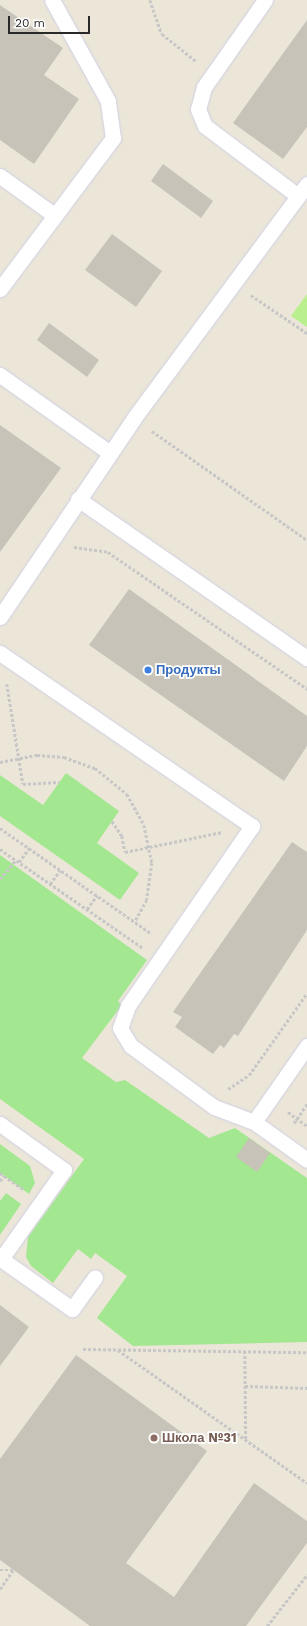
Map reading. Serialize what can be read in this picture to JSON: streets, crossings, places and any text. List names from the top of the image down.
{
  "places": ["Продукты", "Школа №31"],
  "scale_bar": "20 m"
}
